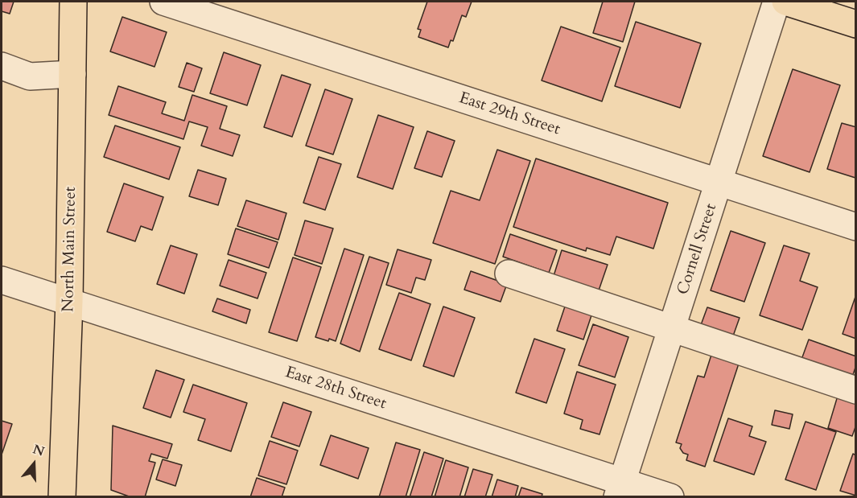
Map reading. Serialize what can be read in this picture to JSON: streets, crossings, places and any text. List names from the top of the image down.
{
  "streets": {
    "main road": ["North Main Street"],
    "street": ["East 29th Street", "Cornell Street", "East 28th Street"]
  },
  "crossings": [
    ["East 29th Street", "Cornell Street"],
    ["North Main Street", "East 28th Street"],
    ["Cornell Street", "East 28th Street"]
  ],
  "north": "top"
}
